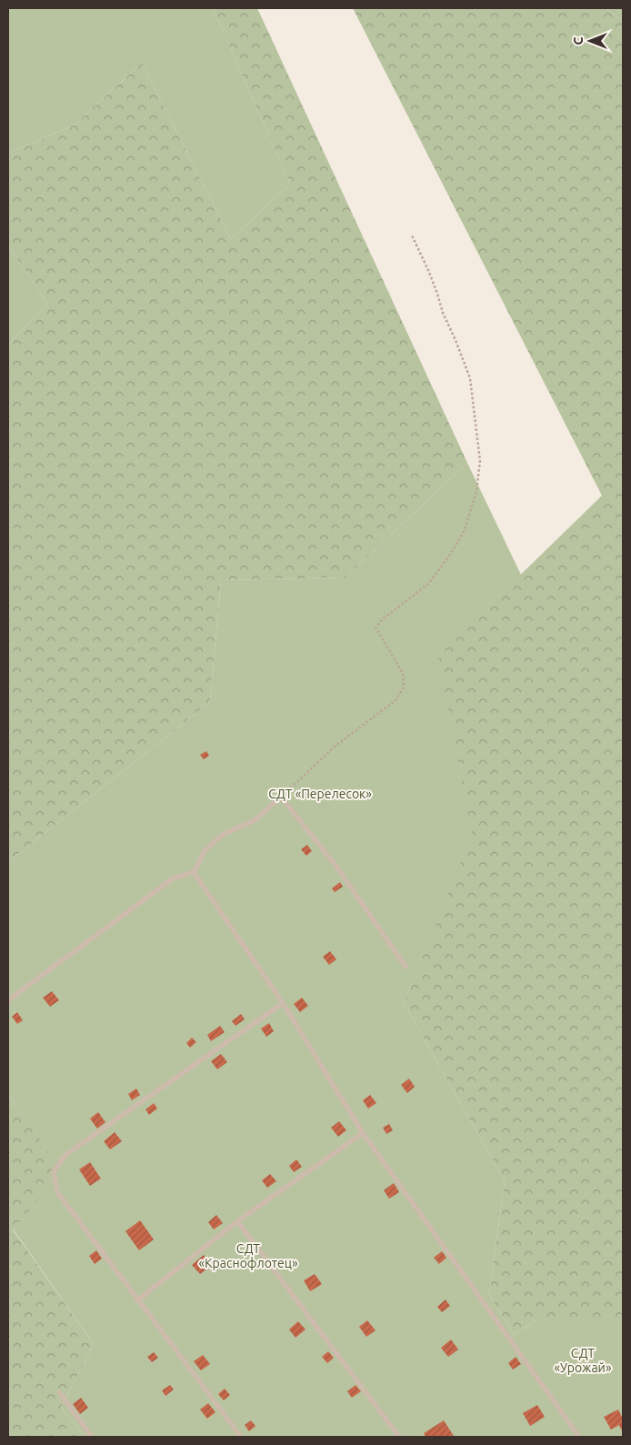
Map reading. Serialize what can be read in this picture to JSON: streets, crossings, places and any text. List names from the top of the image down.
{
  "parks": ["СДТ «Перелесок»", "СДТ «Краснофлотец»", "СДТ «Урожай»"],
  "north": "left"
}
